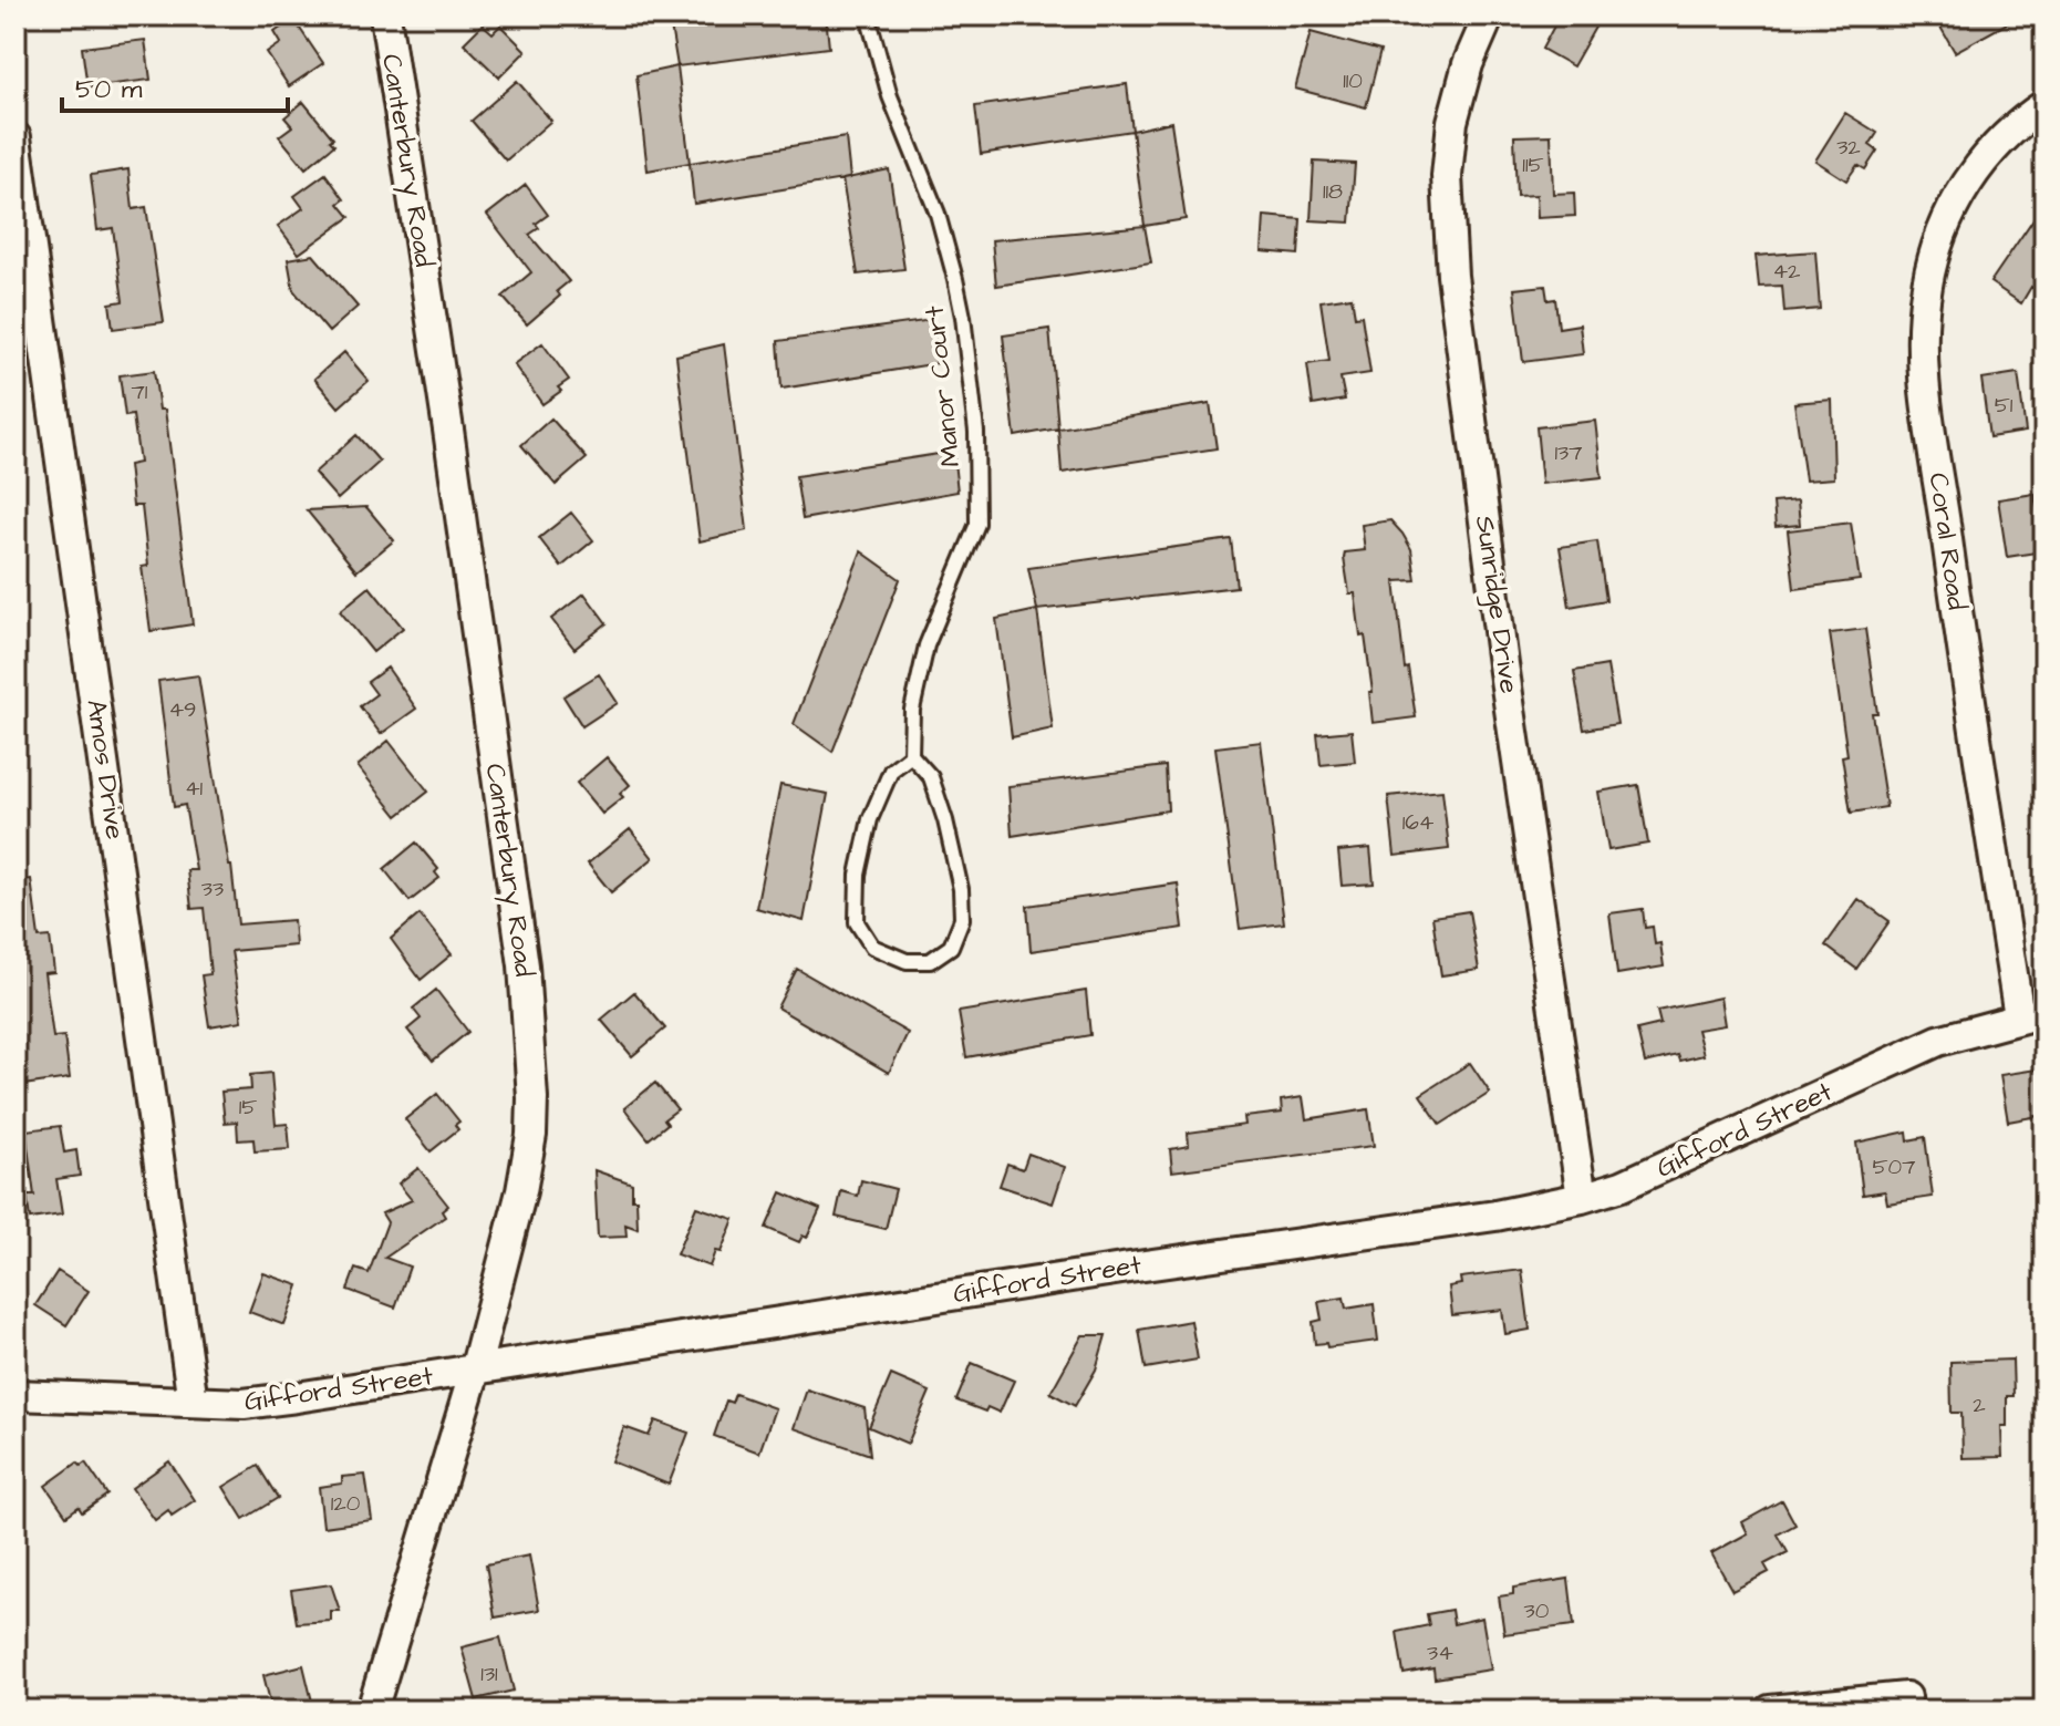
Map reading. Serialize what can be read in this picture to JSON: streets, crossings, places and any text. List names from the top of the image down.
{
  "streets": {
    "street": [
      "Canterbury Road",
      "Coral Road",
      "Sunridge Drive",
      "Amos Drive",
      "Gifford Street"
    ],
    "lane": ["Manor Court"]
  },
  "crossings": [
    ["Canterbury Road", "Gifford Street"],
    ["Coral Road", "Gifford Street"],
    ["Sunridge Drive", "Gifford Street"],
    ["Amos Drive", "Gifford Street"]
  ],
  "house_numbers": [
    "110",
    "32",
    "115",
    "118",
    "42",
    "71",
    "51",
    "137",
    "49",
    "41",
    "164",
    "33",
    "15",
    "507",
    "2",
    "120",
    "30",
    "34",
    "131"
  ],
  "scale_bar": "50 m"
}
